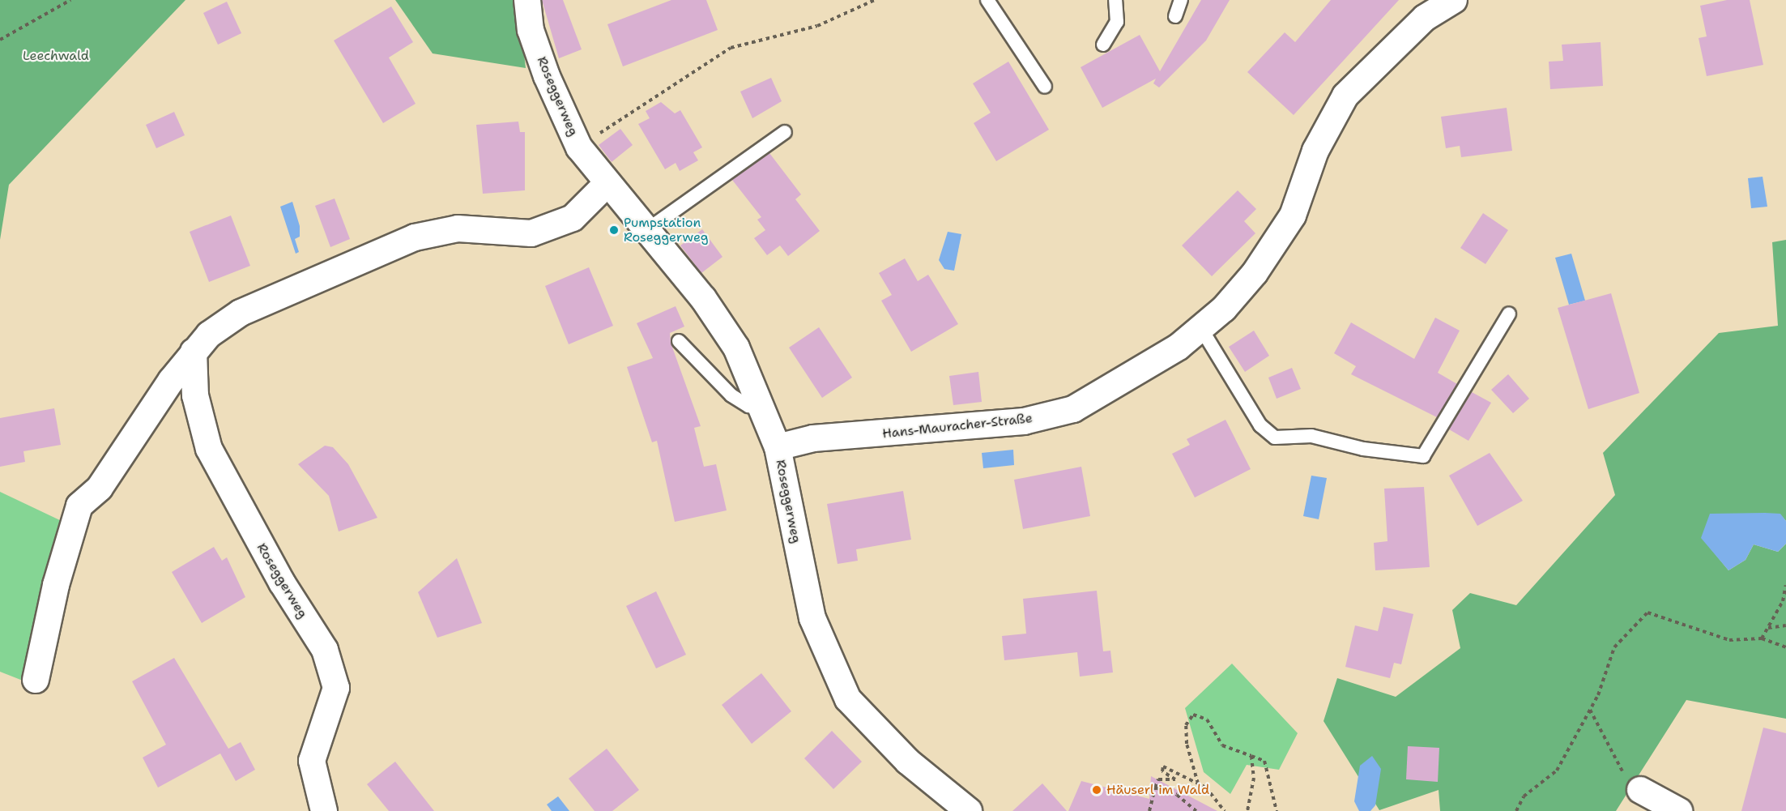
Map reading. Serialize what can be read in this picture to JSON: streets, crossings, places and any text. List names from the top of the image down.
{
  "streets": {
    "street": ["Roseggerweg", "Hans-Mauracher-Straße"]
  },
  "crossings": [
    ["Roseggerweg", "Hans-Mauracher-Straße"]
  ],
  "parks": ["Leechwald"],
  "places": ["Pumpstation Roseggerweg", "Häuserl im Wald"]
}
